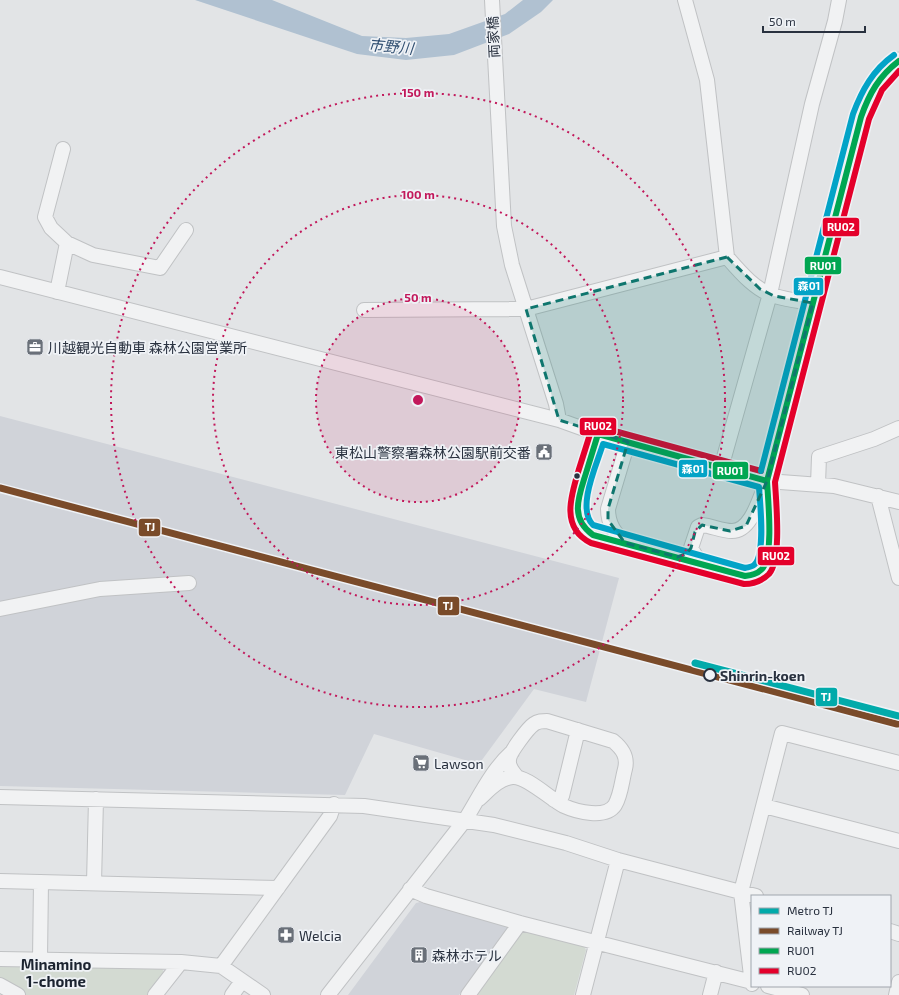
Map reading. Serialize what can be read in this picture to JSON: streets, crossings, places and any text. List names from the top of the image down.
{
  "streets": {
    "street": ["両家橋"]
  },
  "districts": ["Minamino 1-chome"],
  "water": ["市野川"],
  "places": {
    "office": ["川越観光自動車 森林公園営業所"],
    "public building": ["東松山警察署森林公園駅前交番"],
    "other": ["Shinrin-koen"],
    "supermarket": ["Lawson"],
    "pharmacy": ["Welcia"],
    "building": ["森林ホテル"]
  },
  "lines": [
    "transit line 森01",
    "transit line RU01",
    "transit line RU02",
    "rail line TJ",
    "metro line TJ"
  ],
  "legend": [
    "Metro TJ",
    "Railway TJ",
    "RU01",
    "RU02"
  ],
  "scale_bar": "50 m",
  "rings": ["150 m", "100 m", "50 m"]
}
